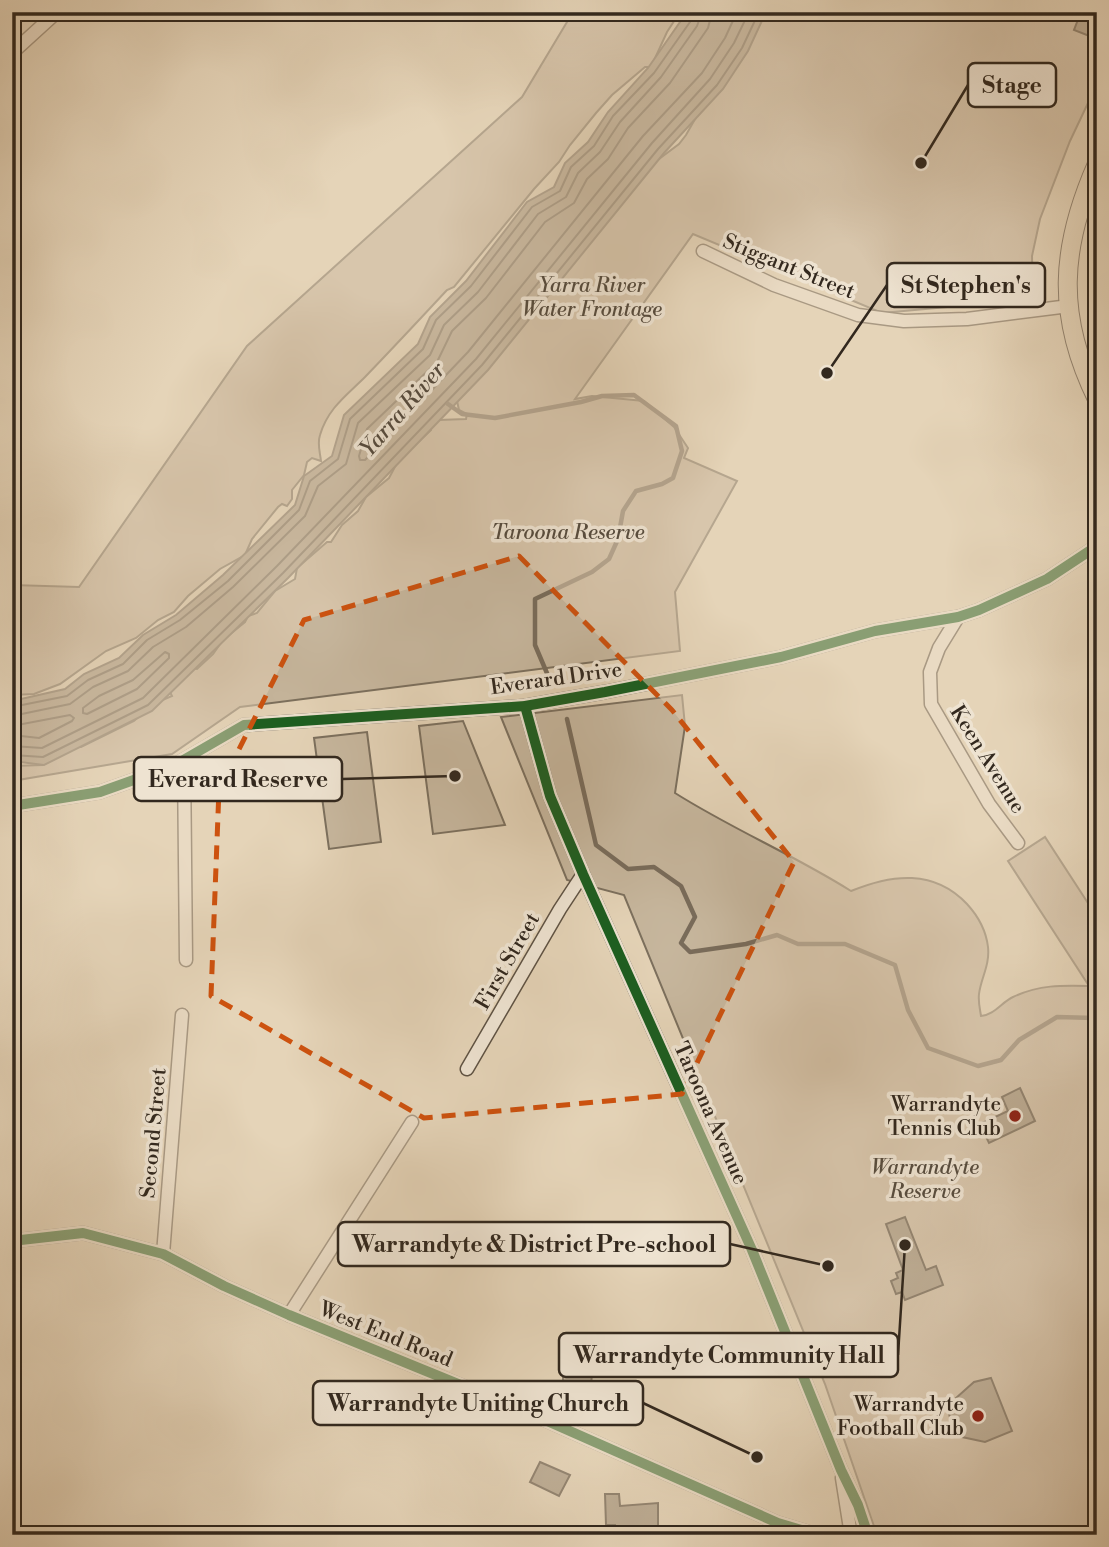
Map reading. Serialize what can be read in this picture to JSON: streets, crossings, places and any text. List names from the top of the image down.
{
  "streets": {
    "street": [
      "Stiggant Street",
      "Everard Drive",
      "Keen Avenue",
      "First Street",
      "Taroona Avenue",
      "Second Street",
      "West End Road"
    ]
  },
  "crossings": [
    ["Everard Drive", "Keen Avenue"],
    ["Everard Drive", "Taroona Avenue"],
    ["First Street", "Taroona Avenue"],
    ["Second Street", "West End Road"]
  ],
  "water": ["Yarra River"],
  "parks": ["Yarra River Water Frontage", "Taroona Reserve", "Warrandyte Reserve"],
  "places": [
    "Stage",
    "St Stephen's",
    "Everard Reserve",
    "Warrandyte Tennis Club",
    "Warrandyte Community Hall",
    "Warrandyte & District Pre-school",
    "Warrandyte Football Club",
    "Warrandyte Uniting Church"
  ]
}
